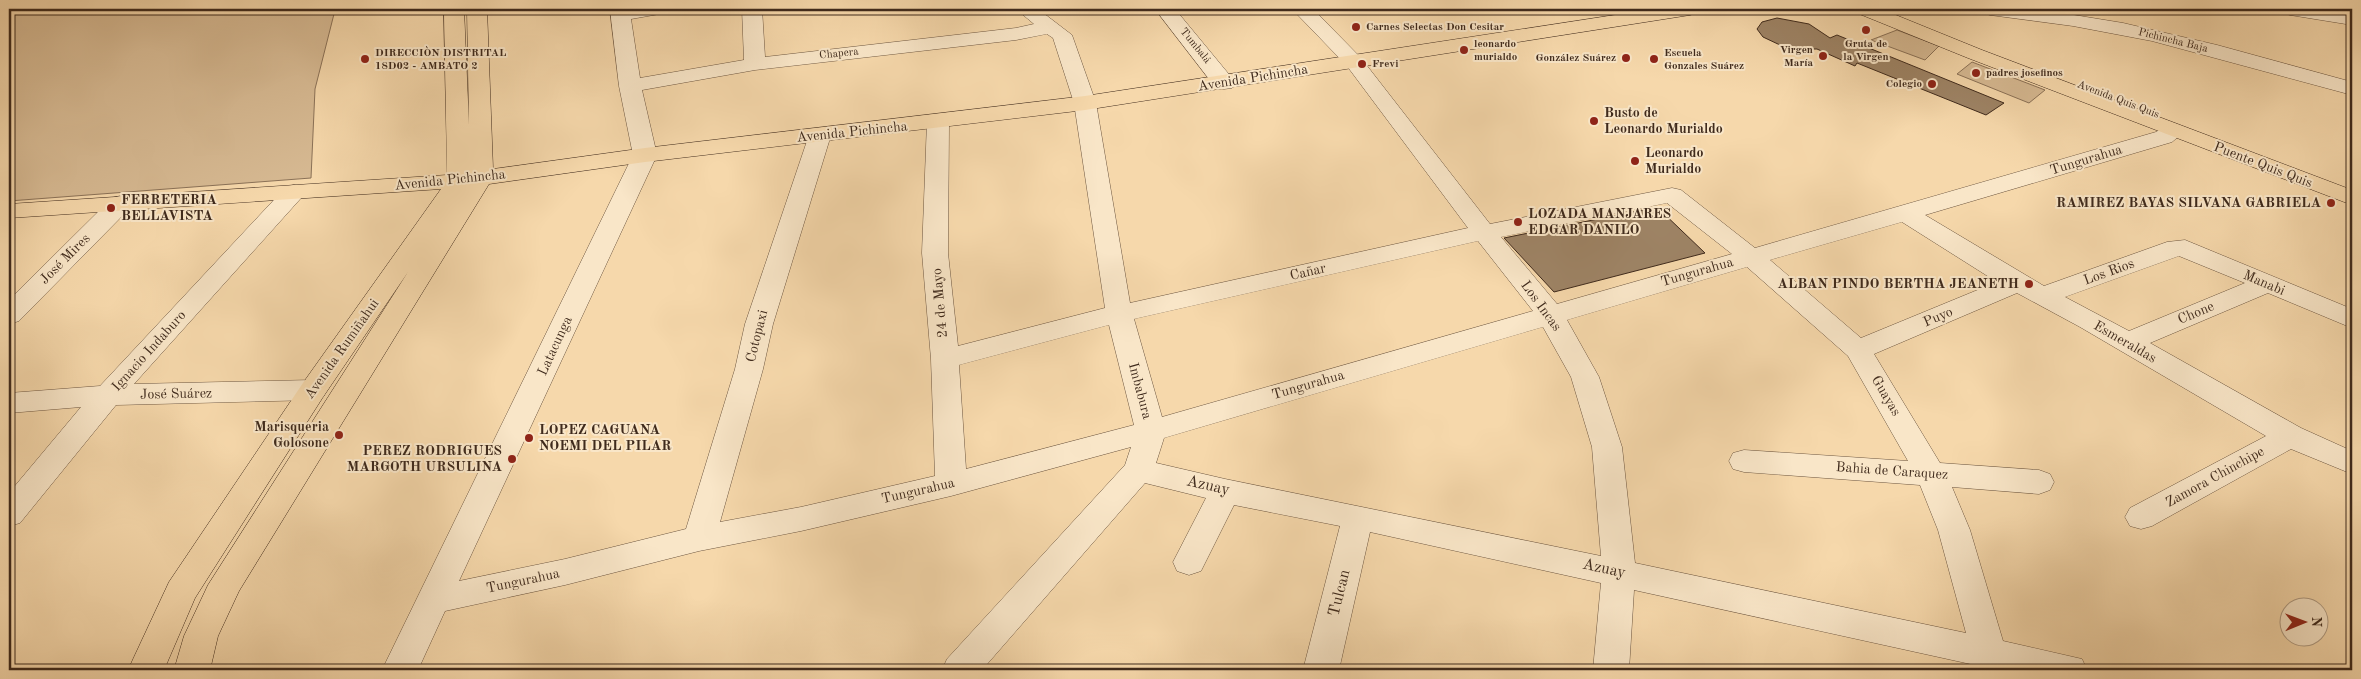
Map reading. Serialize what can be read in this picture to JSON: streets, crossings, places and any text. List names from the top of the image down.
{
  "streets": {
    "main road": [
      "Avenida Pichincha",
      "Avenida Quis Quis",
      "Puente Quis Quis",
      "Avenida Rumiñahui"
    ],
    "street": [
      "Pichincha Baja",
      "Tumbalá",
      "Chapera",
      "Tungurahua",
      "José Mires",
      "Cañar",
      "Los Rios",
      "Manabi",
      "24 de Mayo",
      "Los Incas",
      "Chone",
      "Puyo",
      "Cotopaxi",
      "Esmeraldas",
      "Latacunga",
      "Ignacio Indaburo",
      "Imbabura",
      "José Suárez",
      "Guayas",
      "Bahia de Caraquez",
      "Zamora Chinchipe",
      "Azuay",
      "Tulcan"
    ]
  },
  "crossings": [
    ["Tumbalá", "Avenida Pichincha"],
    ["Chapera", "Imbabura"],
    ["Avenida Pichincha", "José Mires"],
    ["Avenida Pichincha", "24 de Mayo"],
    ["Avenida Pichincha", "Los Incas"],
    ["Avenida Pichincha", "Cotopaxi"],
    ["Avenida Pichincha", "Latacunga"],
    ["Avenida Pichincha", "Avenida Rumiñahui"],
    ["Avenida Pichincha", "Ignacio Indaburo"],
    ["Avenida Pichincha", "Imbabura"],
    ["Avenida Quis Quis", "Tungurahua"],
    ["Avenida Quis Quis", "Puente Quis Quis"],
    ["Tungurahua", "Puente Quis Quis"],
    ["Tungurahua", "24 de Mayo"],
    ["Tungurahua", "Los Incas"],
    ["Tungurahua", "Cotopaxi"],
    ["Tungurahua", "Esmeraldas"],
    ["Tungurahua", "Latacunga"],
    ["Tungurahua", "Imbabura"],
    ["Tungurahua", "Guayas"],
    ["Cañar", "24 de Mayo"],
    ["Cañar", "Los Incas"],
    ["Cañar", "Imbabura"],
    ["Cañar", "Guayas"],
    ["Los Rios", "Manabi"],
    ["Los Rios", "Puyo"],
    ["Los Rios", "Esmeraldas"],
    ["Manabi", "Chone"],
    ["Los Incas", "Azuay"],
    ["Chone", "Esmeraldas"],
    ["Puyo", "Esmeraldas"],
    ["Puyo", "Guayas"],
    ["Esmeraldas", "Zamora Chinchipe"],
    ["Avenida Rumiñahui", "José Suárez"],
    ["Ignacio Indaburo", "José Suárez"],
    ["Imbabura", "Azuay"],
    ["Guayas", "Bahia de Caraquez"],
    ["Guayas", "Azuay"],
    ["Azuay", "Tulcan"]
  ],
  "places": [
    "Carnes Selectas Don Cesitar",
    "Gruta de la Virgen",
    "leonardo murialdo",
    "Virgen María",
    "González Suárez",
    "DIRECCIÒN DISTRITAL 18D02 - AMBATO 2",
    "Escuela Gonzales Suárez",
    "Frevi",
    "padres josefinos",
    "Colegio",
    "Busto de Leonardo Murialdo",
    "Leonardo Murialdo",
    "RAMIREZ BAYAS SILVANA GABRIELA",
    "FERRETERIA BELLAVISTA",
    "LOZADA MANJARES EDGAR DANILO",
    "ALBAN PINDO BERTHA JEANETH",
    "Marisqueria Golosone",
    "LOPEZ CAGUANA NOEMI DEL PILAR",
    "PEREZ RODRIGUES MARGOTH URSULINA"
  ],
  "north": "right"
}
